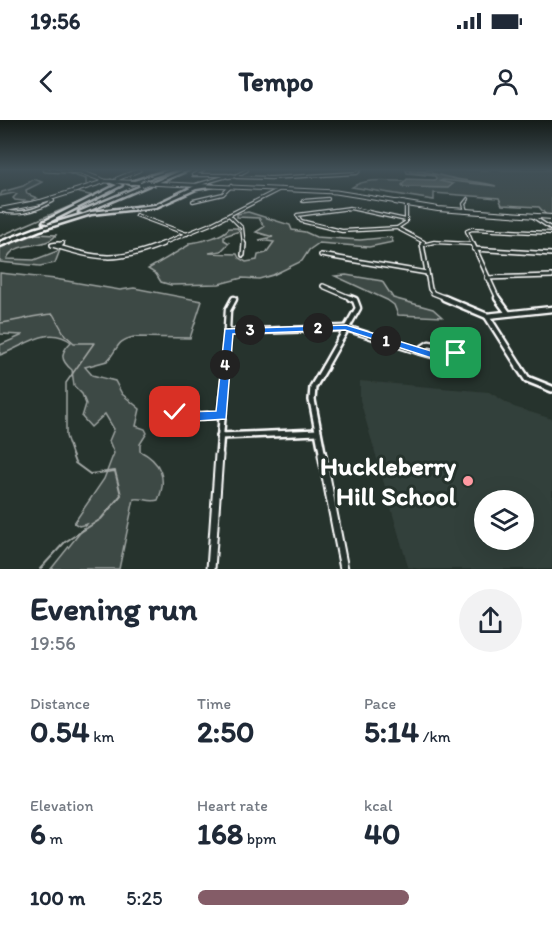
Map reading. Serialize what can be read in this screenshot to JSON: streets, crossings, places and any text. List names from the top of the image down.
{
  "places": ["Huckleberry Hill School"],
  "page": {
    "status": "19:56",
    "header": "Tempo",
    "pins": [
      "2",
      "3",
      "1",
      "4"
    ],
    "heading": ["Evening run", "19:56"],
    "stats": [
      ["Distance", "0.54 km"],
      ["Time", "2:50"],
      ["Pace", "5:14 /km"],
      ["Elevation", "6 m"],
      ["Heart rate", "168 bpm"],
      ["kcal", "40"]
    ],
    "list": [
      {
        "name": "100 m",
        "note": "5:25"
      }
    ]
  }
}
